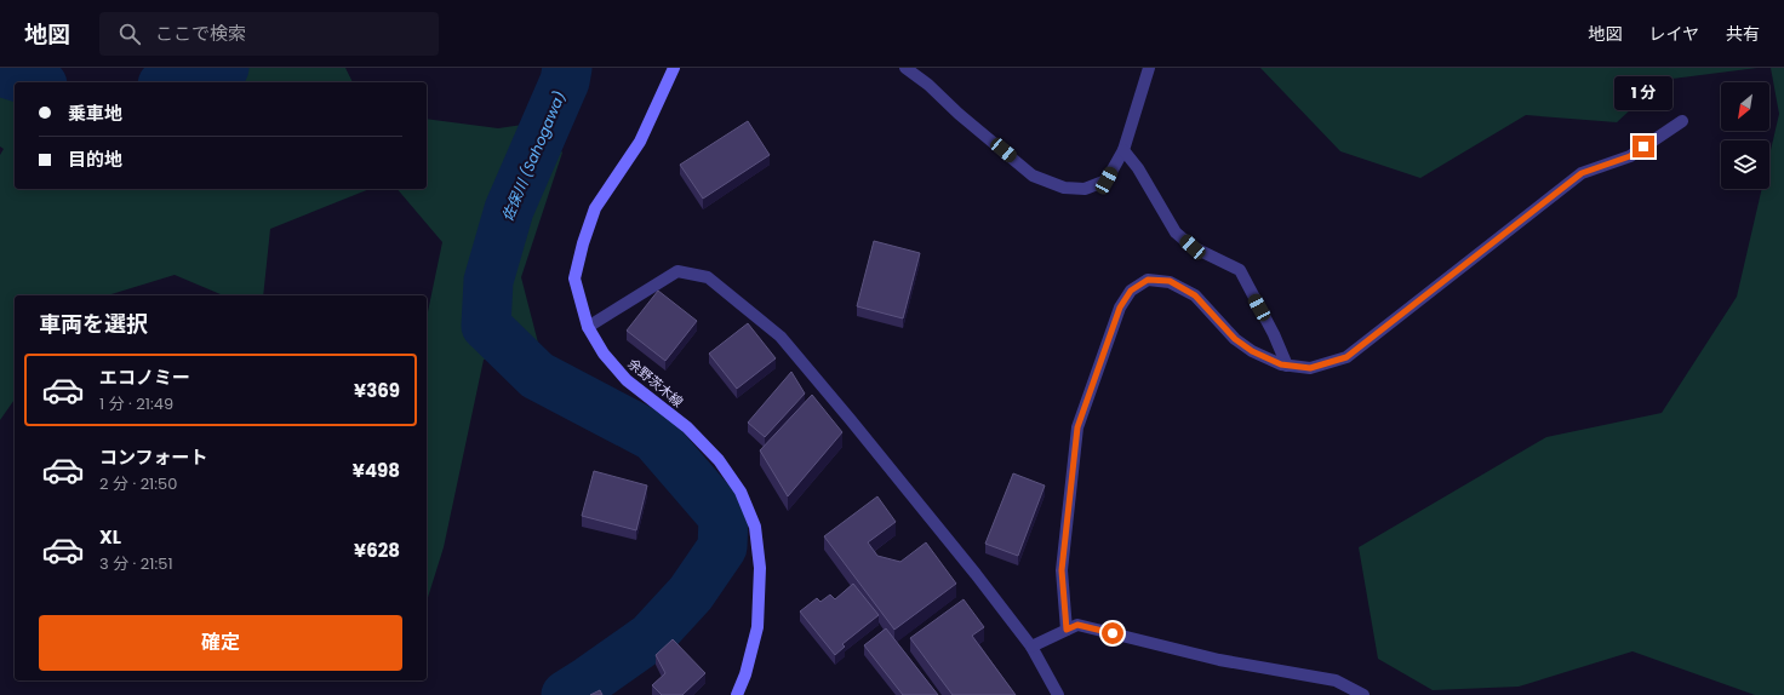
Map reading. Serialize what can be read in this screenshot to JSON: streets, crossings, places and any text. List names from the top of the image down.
{
  "streets": {
    "main road": ["余野茨木線"]
  },
  "water": ["佐保川 (Sahogawa)"],
  "north": "bottom left",
  "page": {
    "header": "地図",
    "search": "ここで検索",
    "nav": ["地図", "レイヤ", "共有"],
    "bubble": "1 分",
    "banner": ["乗車地", "目的地"],
    "heading": "車両を選択",
    "list": [
      {
        "name": "エコノミー",
        "note": "1 分 · 21:49",
        "value": "¥369"
      },
      {
        "name": "コンフォート",
        "note": "2 分 · 21:50",
        "value": "¥498"
      },
      {
        "name": "XL",
        "note": "3 分 · 21:51",
        "value": "¥628"
      }
    ],
    "buttons": "確定"
  }
}
